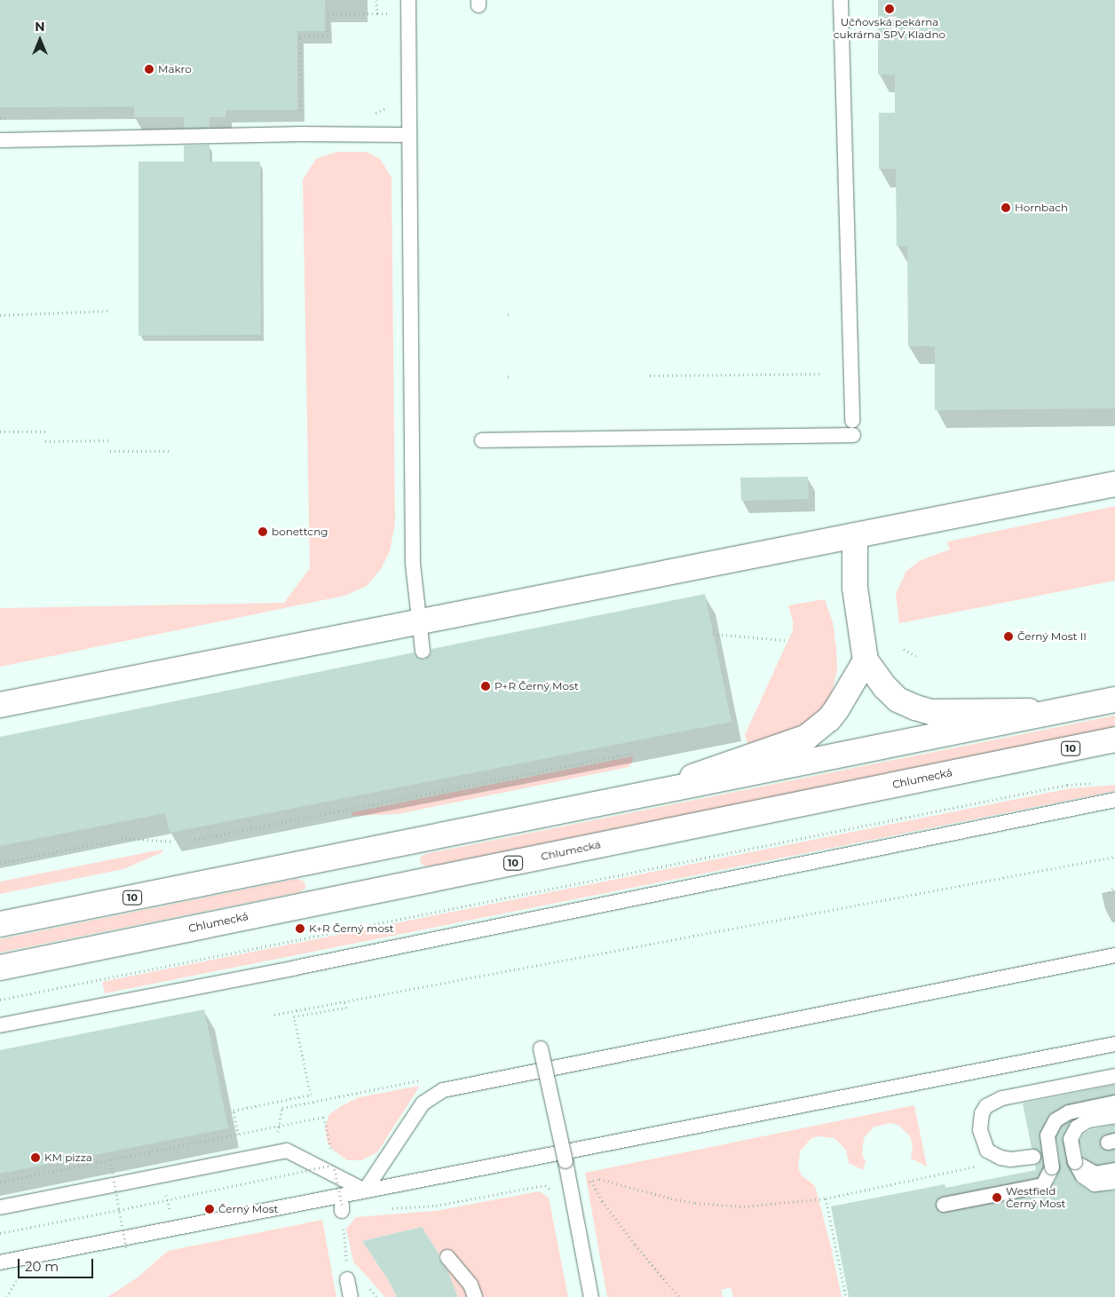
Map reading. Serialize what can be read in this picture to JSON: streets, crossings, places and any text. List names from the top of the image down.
{
  "streets": {
    "main road": ["10", "Chlumecká"]
  },
  "places": [
    "Učňovská pekárna cukrárna SPV Kladno",
    "Makro",
    "Hornbach",
    "bonettcng",
    "Černý Most II",
    "P+R Černý Most",
    "K+R Černý most",
    "KM pizza",
    "Westfield Černý Most",
    "Černý Most"
  ],
  "scale_bar": "20 m",
  "north": "top"
}
